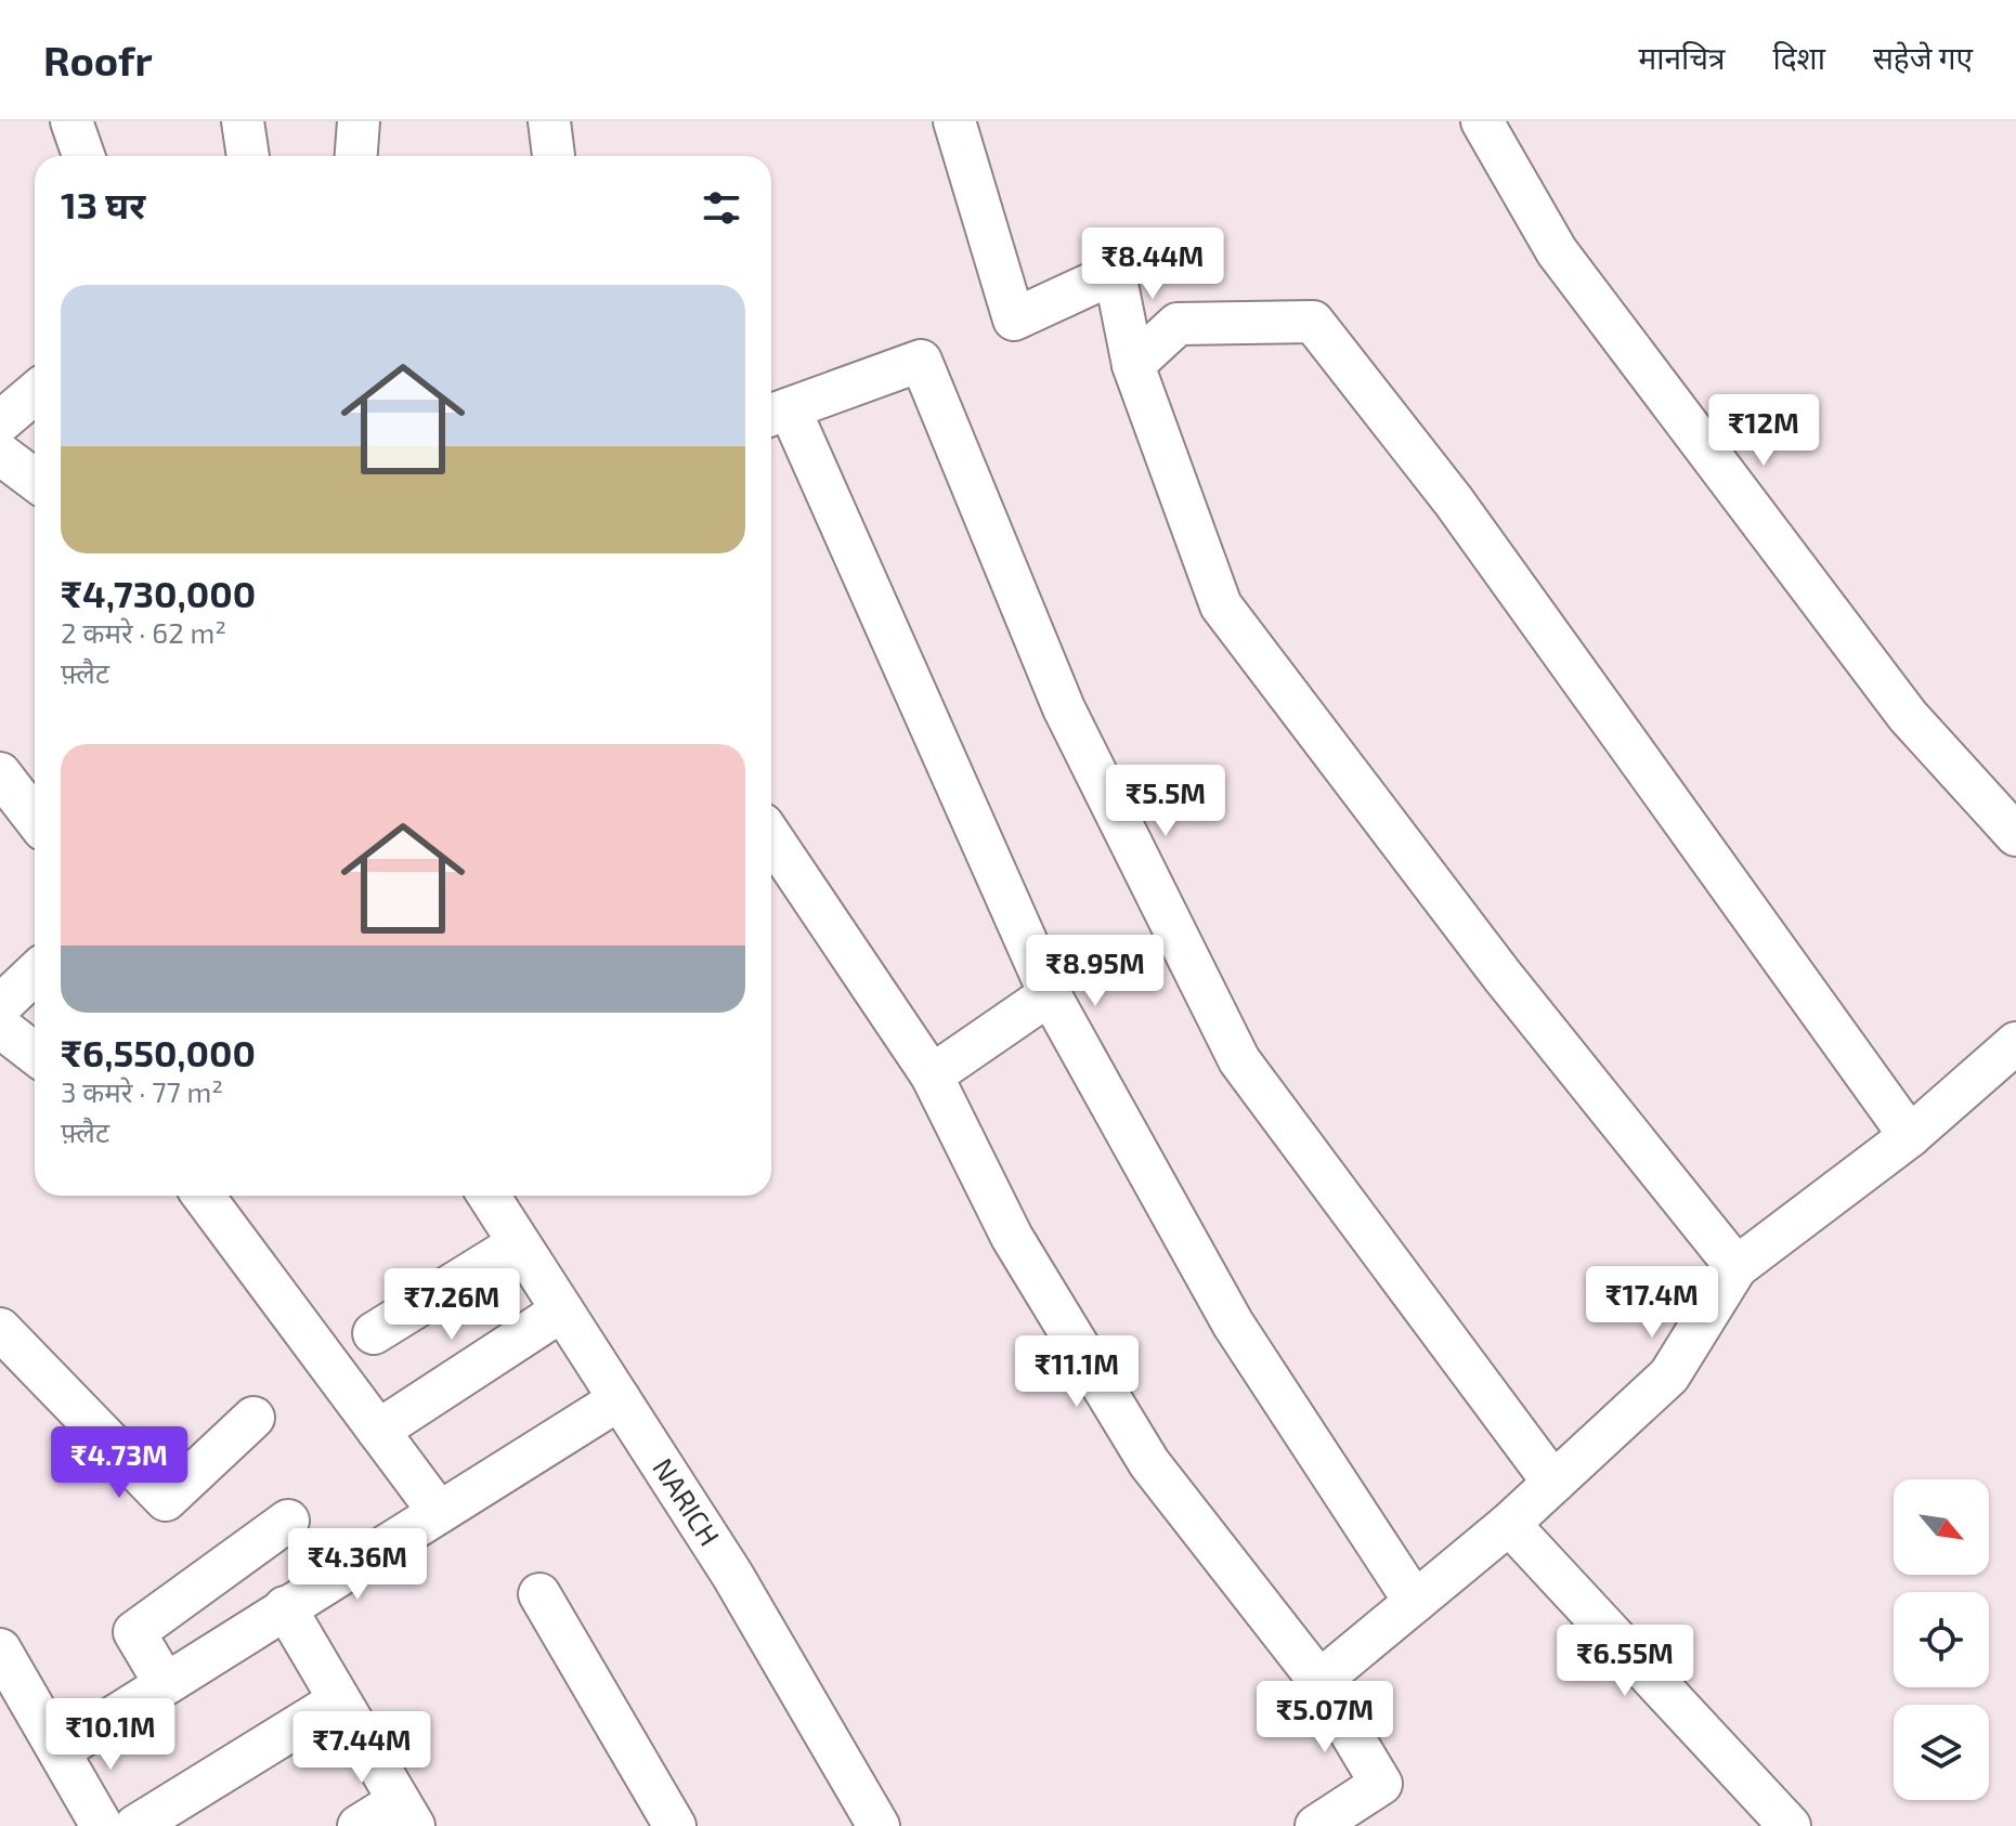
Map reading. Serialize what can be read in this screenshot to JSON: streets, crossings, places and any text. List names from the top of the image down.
{
  "streets": {
    "street": ["NARICH"]
  },
  "north": "bottom right",
  "page": {
    "header": "Roofr",
    "nav": ["मानचित्र", "दिशा", "सहेजे गए"],
    "heading": "13 घर",
    "price": [
      "₹8.44M",
      "₹12M",
      "₹5.5M",
      "₹8.95M",
      "₹17.4M",
      "₹7.26M",
      "₹11.1M",
      "₹4.73M",
      "₹4.36M",
      "₹6.55M",
      "₹5.07M",
      "₹10.1M",
      "₹7.44M"
    ],
    "list": [
      {
        "name": "₹4,730,000",
        "note": "2 कमरे · 62 m² · फ़्लैट"
      },
      {
        "name": "₹6,550,000",
        "note": "3 कमरे · 77 m² · फ़्लैट"
      }
    ]
  }
}
